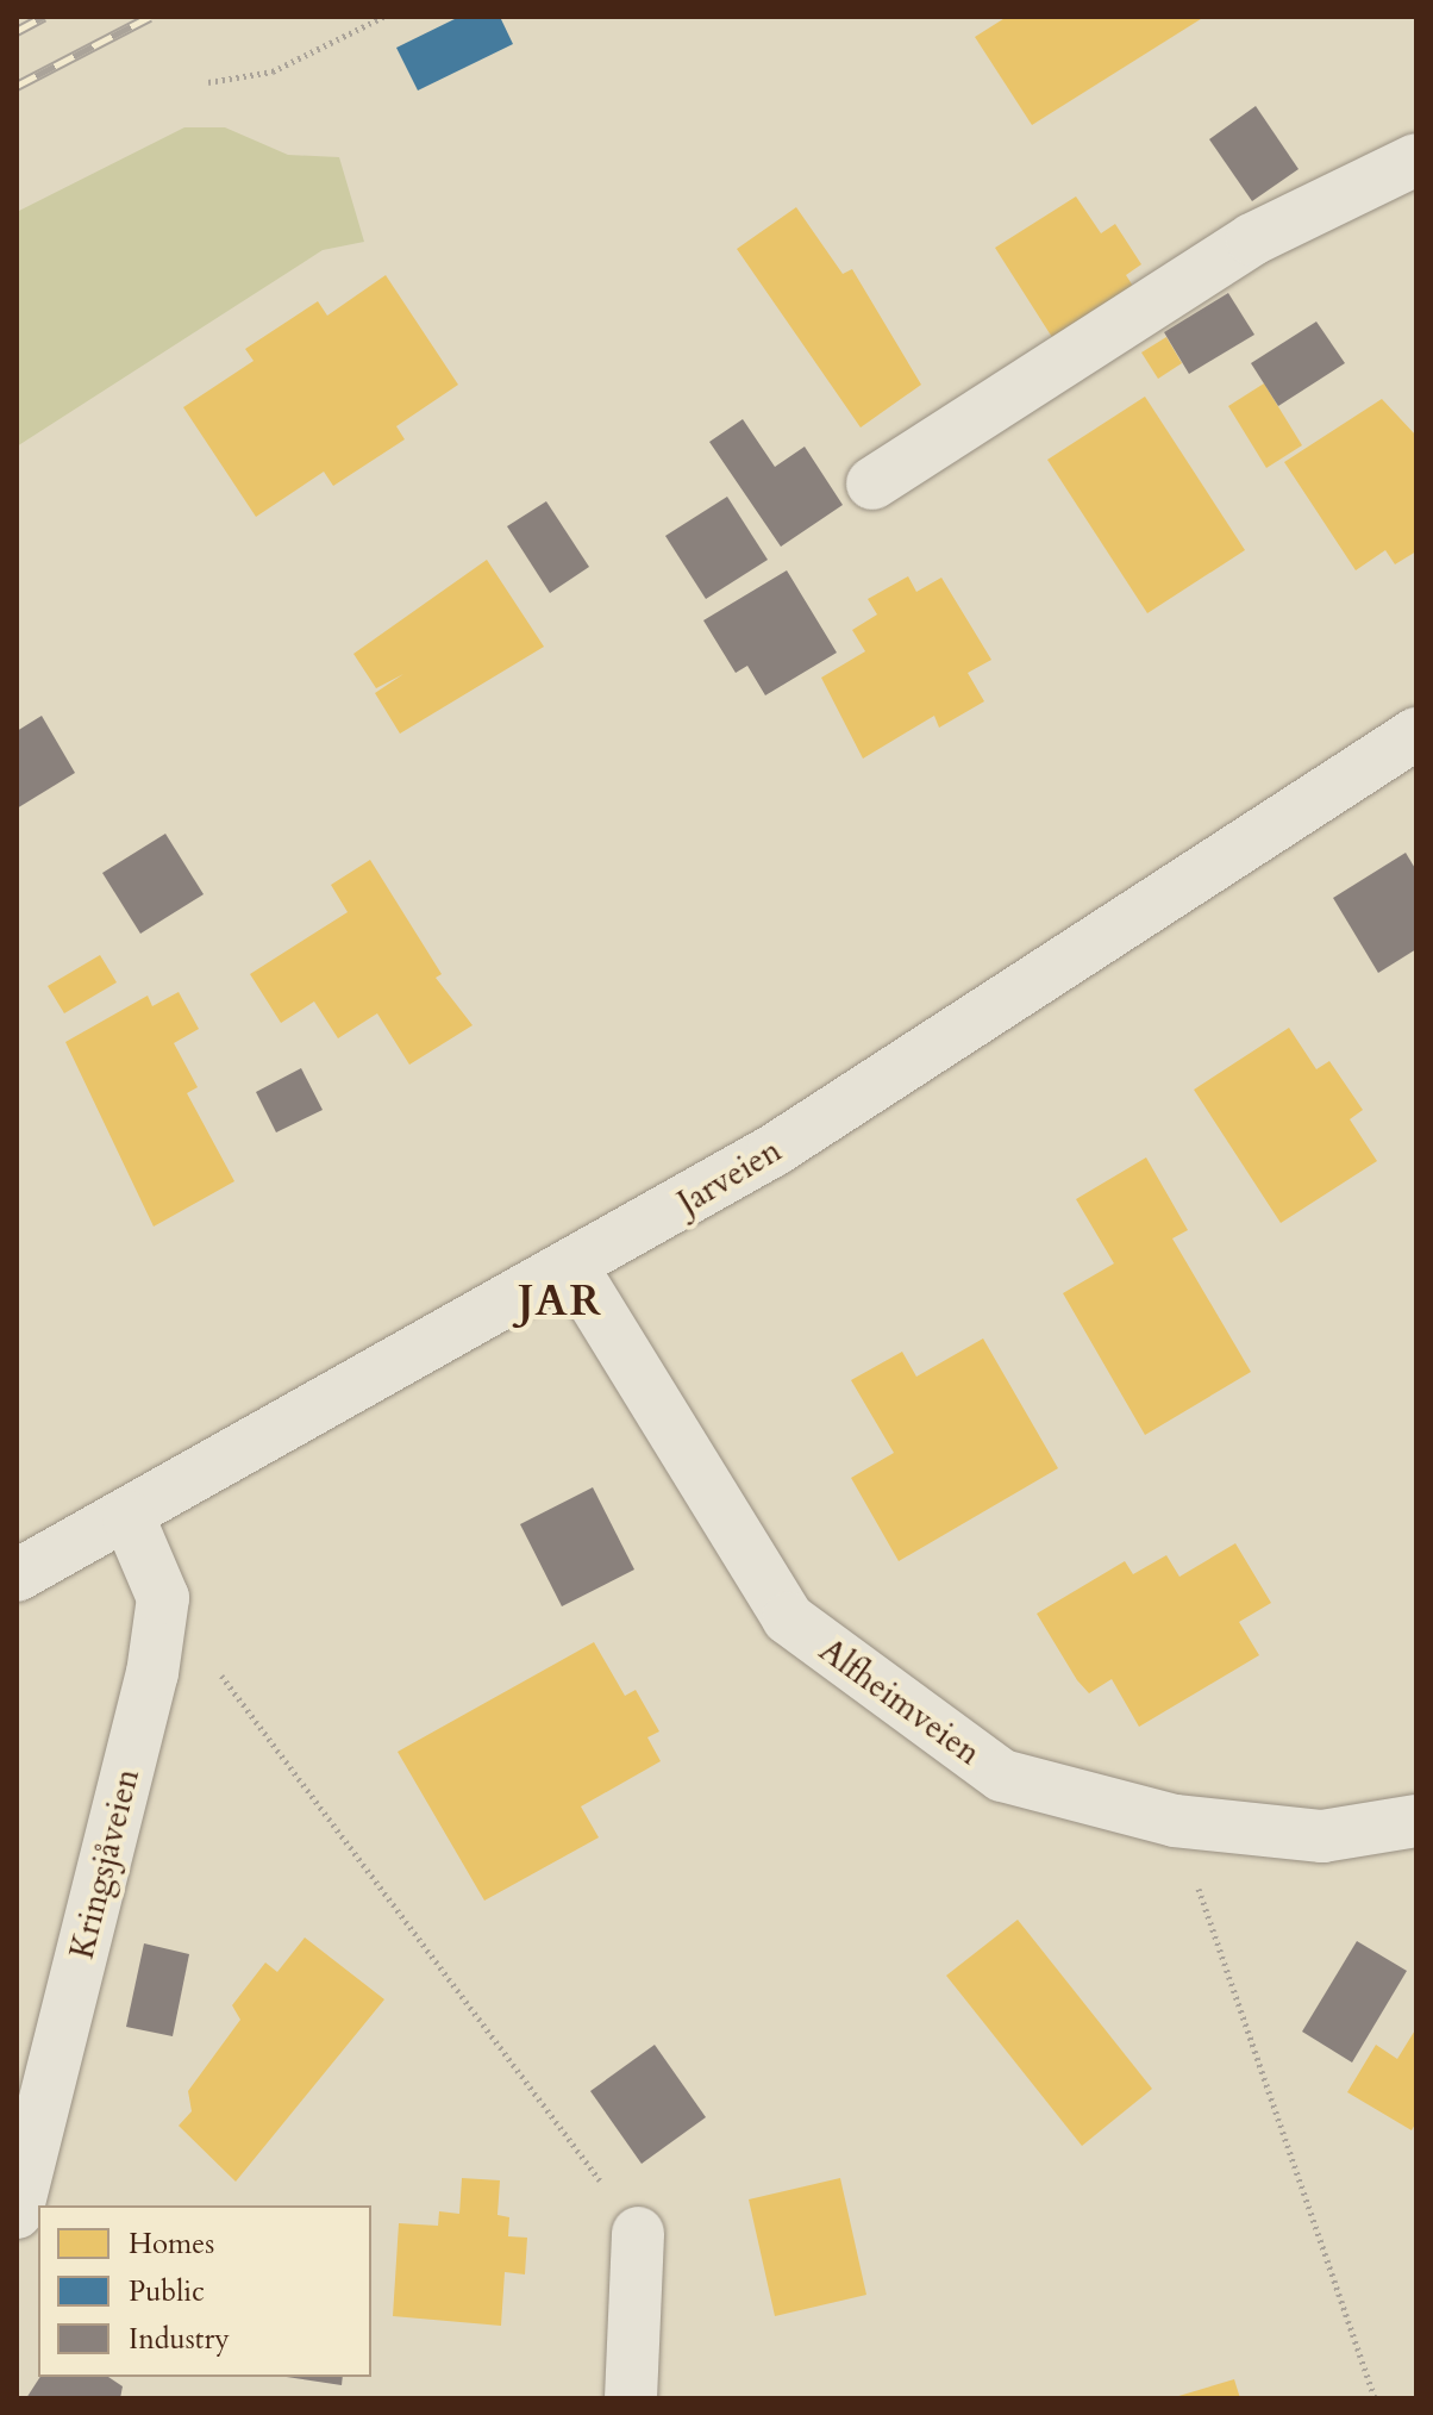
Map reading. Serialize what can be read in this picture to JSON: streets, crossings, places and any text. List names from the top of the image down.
{
  "streets": {
    "street": ["Jarveien", "Alfheimveien", "Kringsjåveien"]
  },
  "crossings": [
    ["Jarveien", "Alfheimveien"]
  ],
  "districts": ["JAR"],
  "legend": ["Homes", "Public", "Industry"]
}
